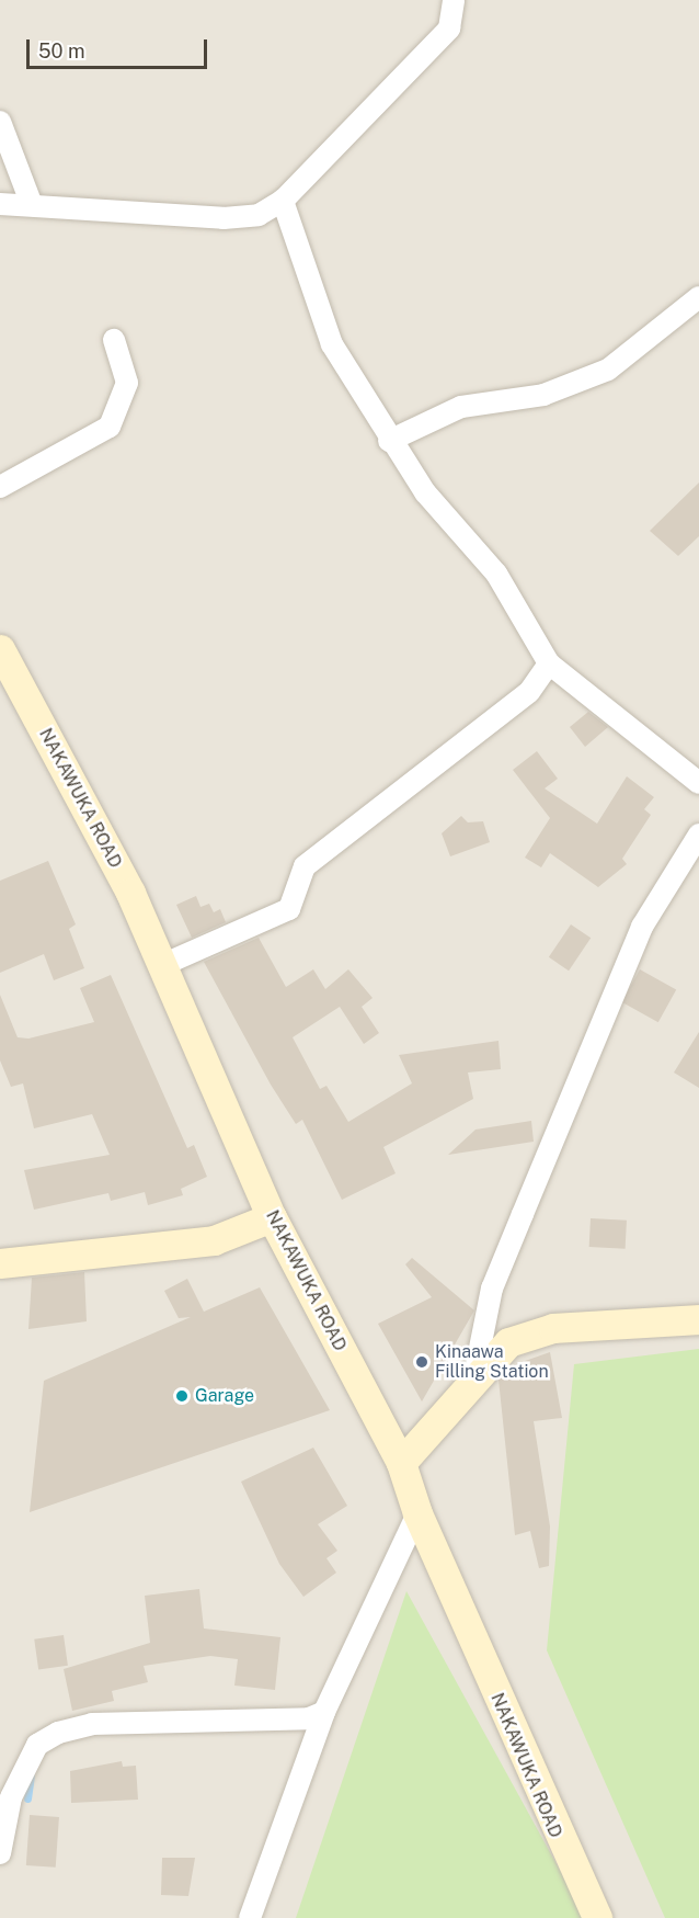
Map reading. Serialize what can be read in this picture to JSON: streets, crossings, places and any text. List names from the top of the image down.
{
  "streets": {
    "main road": ["NAKAWUKA ROAD"]
  },
  "places": ["Kinaawa Filling Station", "Garage"],
  "scale_bar": "50 m"
}
